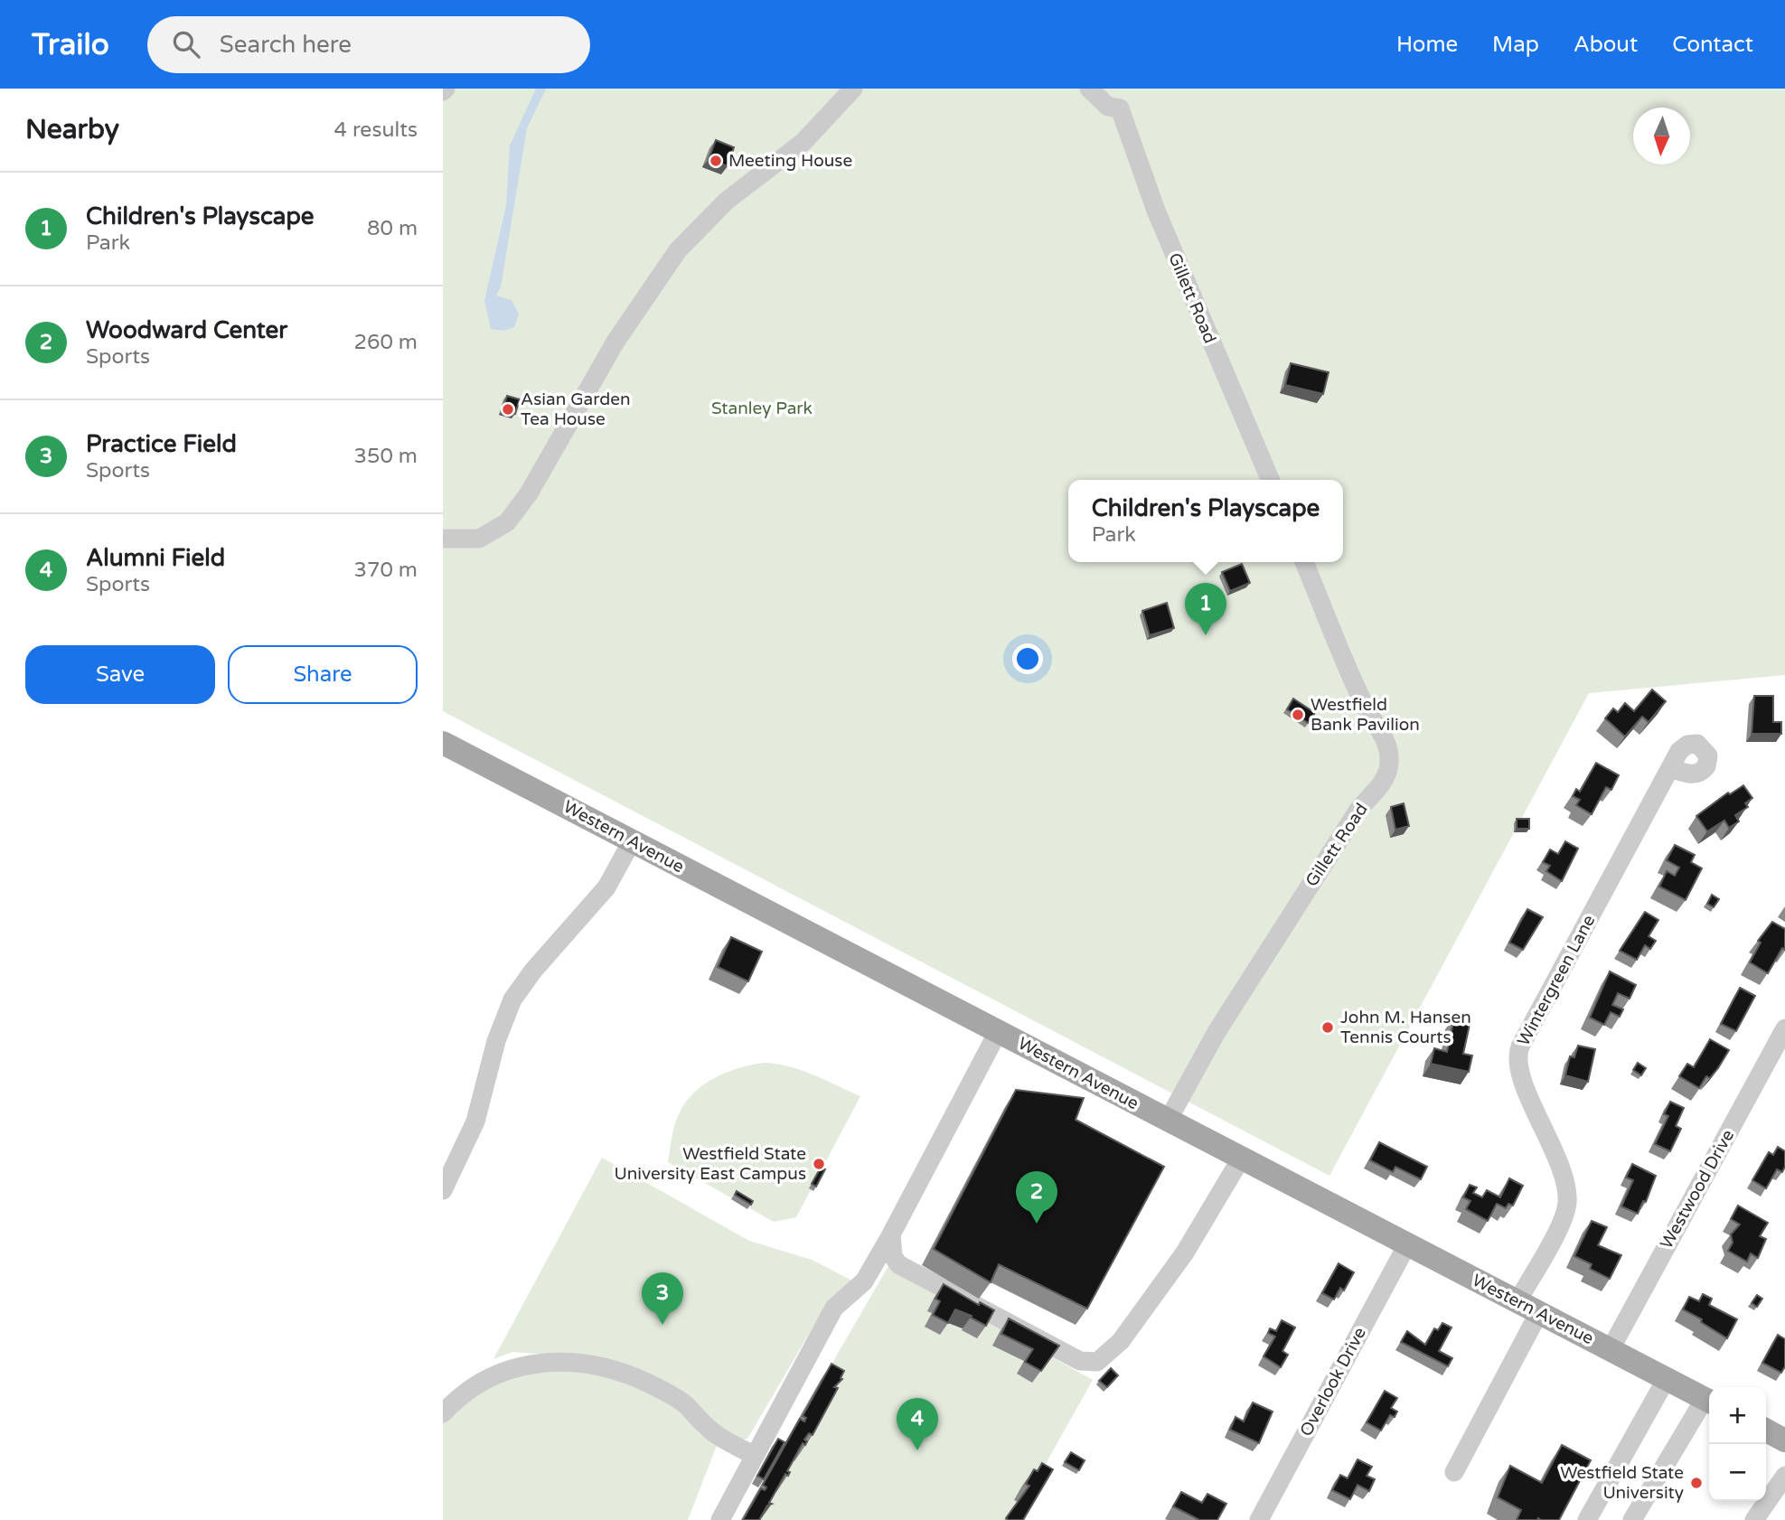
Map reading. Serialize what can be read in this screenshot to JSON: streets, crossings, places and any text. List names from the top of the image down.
{
  "streets": {
    "main road": ["Western Avenue"],
    "street": [
      "Gillett Road",
      "Wintergreen Lane",
      "Westwood Drive",
      "Overlook Drive"
    ]
  },
  "crossings": [
    ["Gillett Road", "Western Avenue"],
    ["Western Avenue", "Wintergreen Lane"],
    ["Western Avenue", "Westwood Drive"],
    ["Western Avenue", "Overlook Drive"]
  ],
  "parks": ["Stanley Park"],
  "places": [
    "Meeting House",
    "Asian Garden Tea House",
    "Westfield Bank Pavilion",
    "John M. Hansen Tennis Courts",
    "Westfield State University East Campus",
    "Westfield State University"
  ],
  "north": "bottom",
  "page": {
    "header": "Trailo",
    "search": "Search here",
    "nav": [
      "Home",
      "Map",
      "About",
      "Contact"
    ],
    "heading": ["Nearby", "4 results"],
    "list": [
      {
        "mark": "1",
        "name": "Children's Playscape",
        "note": "Park",
        "value": "80 m"
      },
      {
        "mark": "2",
        "name": "Woodward Center",
        "note": "Sports",
        "value": "260 m"
      },
      {
        "mark": "3",
        "name": "Practice Field",
        "note": "Sports",
        "value": "350 m"
      },
      {
        "mark": "4",
        "name": "Alumni Field",
        "note": "Sports",
        "value": "370 m"
      }
    ],
    "popup": ["Children's Playscape", "Park"],
    "pins": [
      "1",
      "2",
      "3",
      "4"
    ],
    "buttons": ["Save", "Share"],
    "map_buttons": ["+", "−"]
  }
}
